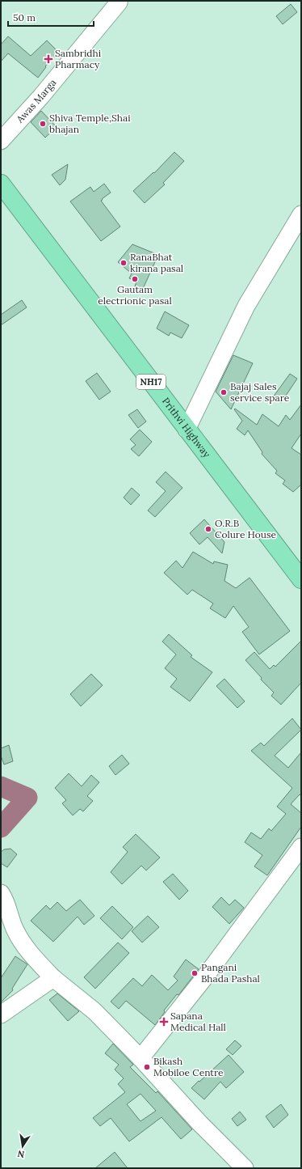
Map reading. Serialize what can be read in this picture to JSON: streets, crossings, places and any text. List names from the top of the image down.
{
  "streets": {
    "highway": ["NH17", "Prithvi Highway"],
    "street": ["Awas Marga"]
  },
  "places": {
    "health": ["Sambridhi Pharmacy", "Sapana Medical Hall"],
    "other": [
      "Shiva Temple,Shai bhajan",
      "RanaBhat kirana pasal",
      "Gautam electrionic pasal",
      "Bajaj Sales service spare",
      "O.R.B Colure House",
      "Pangani Bhada Pashal",
      "Bikash Mobiloe Centre"
    ]
  },
  "scale_bar": "50 m",
  "north": "bottom"
}
